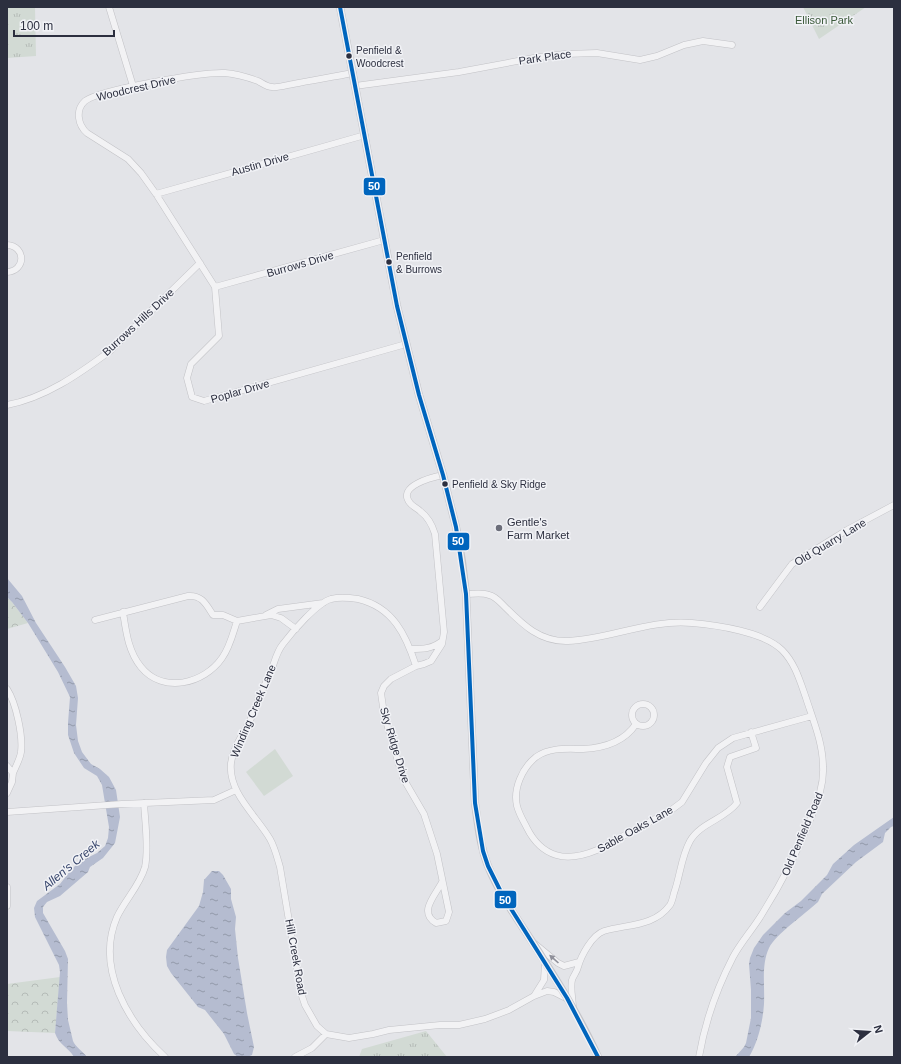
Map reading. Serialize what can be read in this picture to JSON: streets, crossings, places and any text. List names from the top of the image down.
{
  "streets": {
    "street": [
      "Park Place",
      "Woodcrest Drive",
      "Austin Drive",
      "Burrows Drive",
      "Burrows Hills Drive",
      "Poplar Drive",
      "Old Quarry Lane",
      "Winding Creek Lane",
      "Sky Ridge Drive",
      "Sable Oaks Lane",
      "Old Penfield Road",
      "Hill Creek Road"
    ]
  },
  "crossings": [
    ["Woodcrest Drive", "Austin Drive"],
    ["Woodcrest Drive", "Burrows Drive"],
    ["Woodcrest Drive", "Burrows Hills Drive"],
    ["Woodcrest Drive", "Poplar Drive"],
    ["Burrows Drive", "Poplar Drive"],
    ["Winding Creek Lane", "Sky Ridge Drive"],
    ["Winding Creek Lane", "Hill Creek Road"],
    ["Sable Oaks Lane", "Old Penfield Road"]
  ],
  "water": ["Allen's Creek"],
  "parks": ["Ellison Park"],
  "places": [
    "Penfield & Woodcrest",
    "Penfield & Burrows",
    "Penfield & Sky Ridge",
    "Gentle's Farm Market"
  ],
  "lines": ["transit line 50"],
  "scale_bar": "100 m",
  "north": "right"
}
